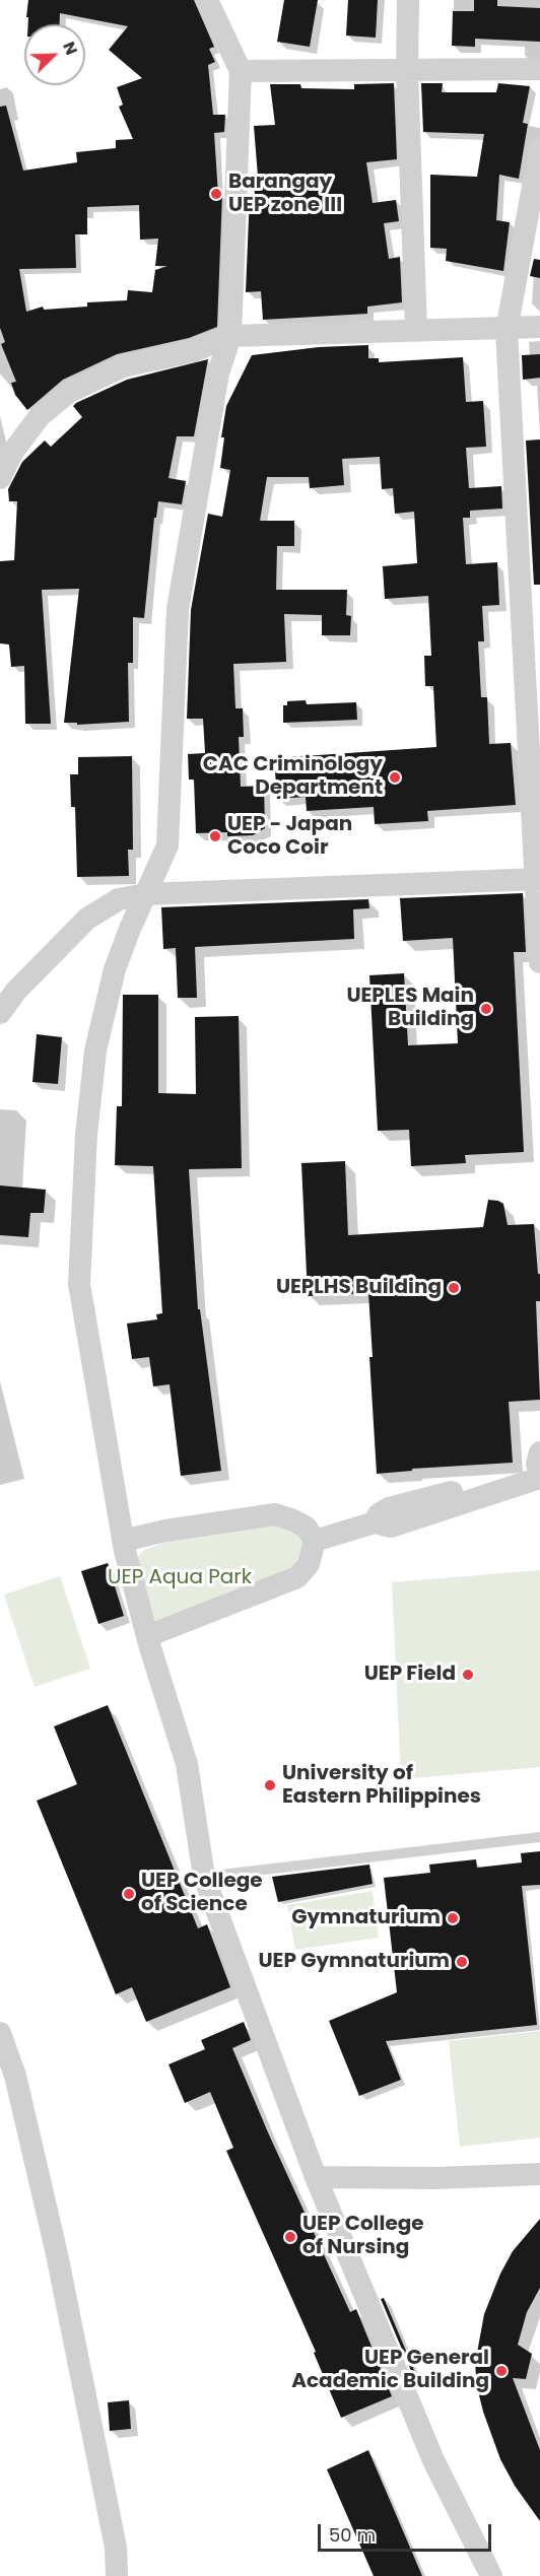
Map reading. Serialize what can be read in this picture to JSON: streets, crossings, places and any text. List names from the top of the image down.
{
  "parks": ["UEP Aqua Park"],
  "places": [
    "Barangay UEP zone III",
    "CAC Criminology Department",
    "UEP - Japan Coco Coir",
    "UEPLES Main Building",
    "UEPLHS Building",
    "UEP Field",
    "University of Eastern Philippines",
    "UEP College of Science",
    "Gymnaturium",
    "UEP Gymnaturium",
    "UEP College of Nursing",
    "UEP General Academic Building"
  ],
  "scale_bar": "50 m",
  "north": "top right"
}
